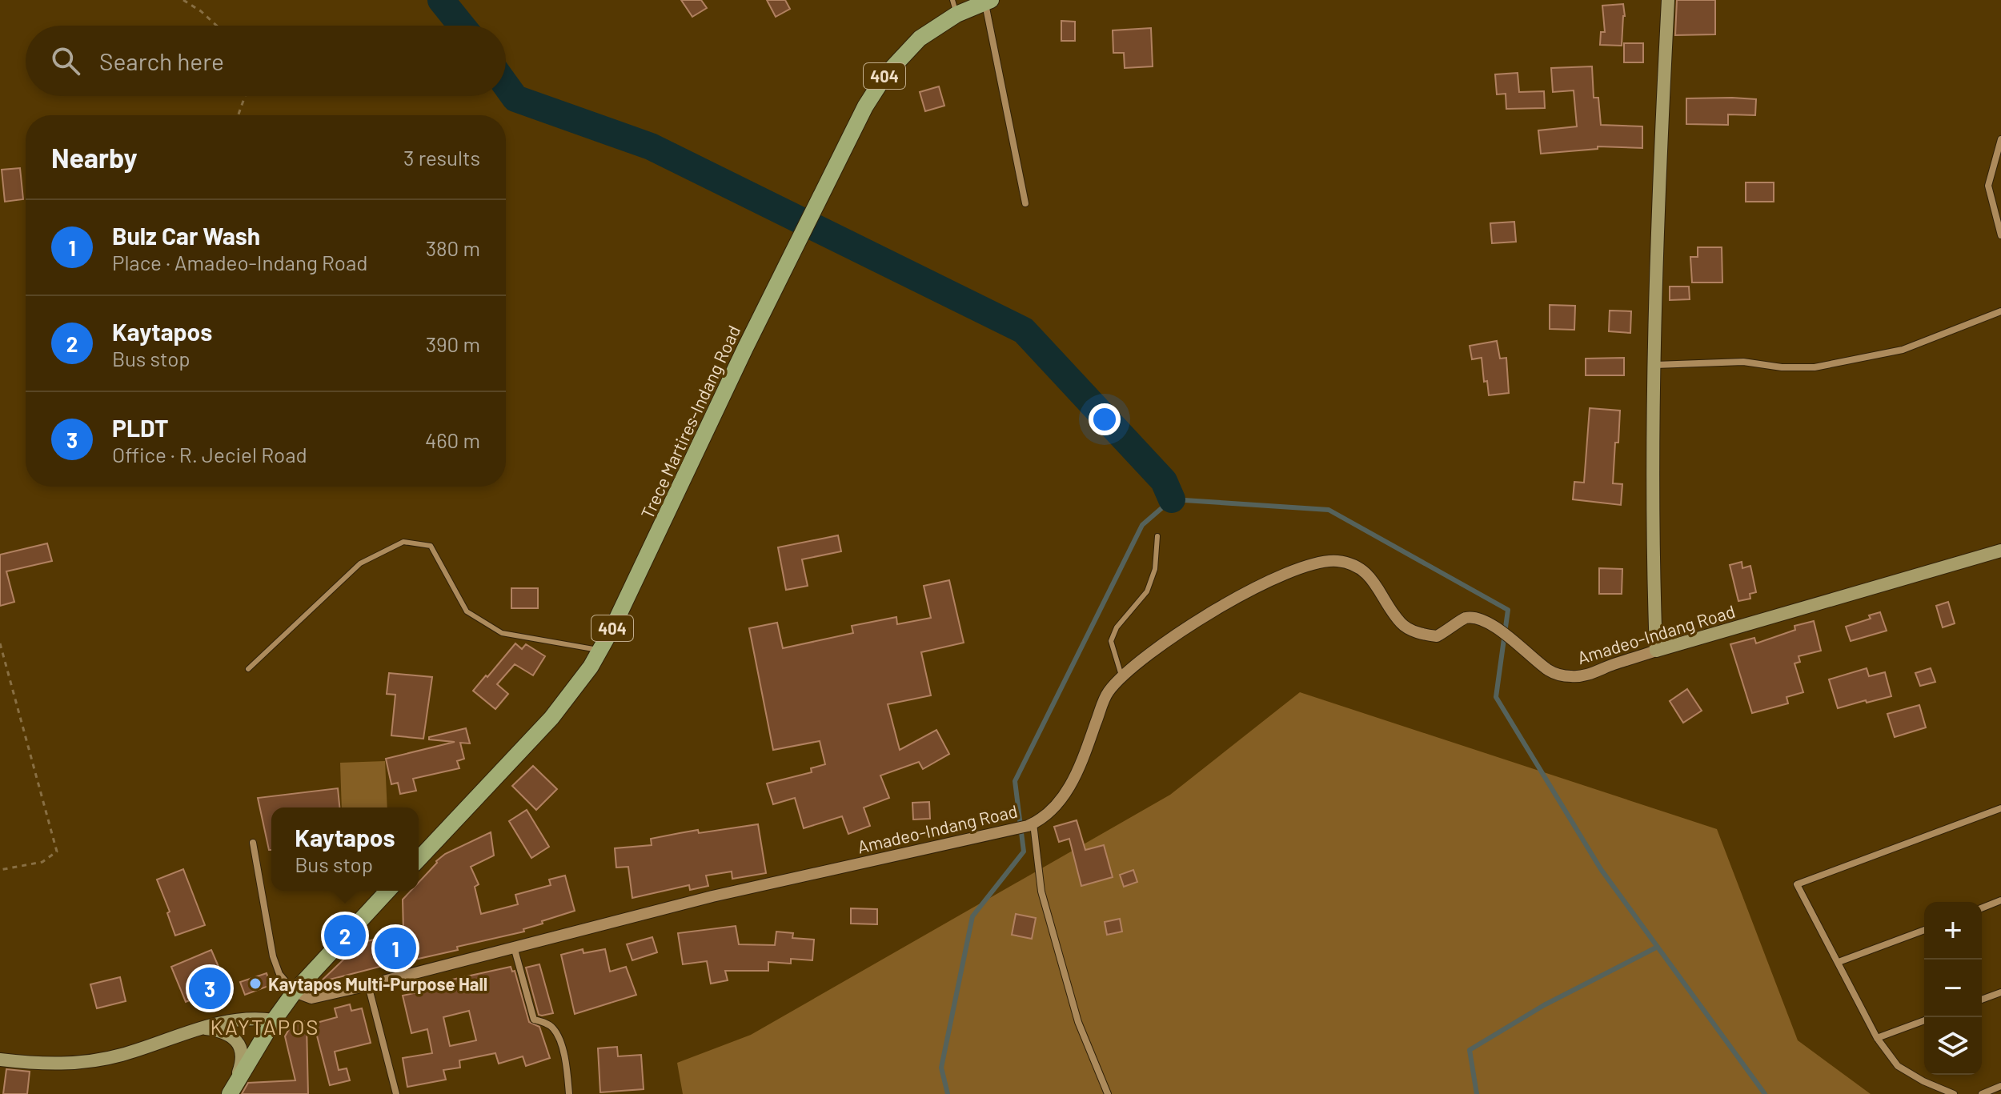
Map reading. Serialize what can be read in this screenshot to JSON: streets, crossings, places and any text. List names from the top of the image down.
{
  "streets": {
    "main road": ["404", "Trece Martires-Indang Road", "Amadeo-Indang Road"]
  },
  "districts": ["KAYTAPOS"],
  "places": ["Kaytapos Multi-Purpose Hall"],
  "page": {
    "search": "Search here",
    "heading": ["Nearby", "3 results"],
    "list": [
      {
        "mark": "1",
        "name": "Bulz Car Wash",
        "note": "Place · Amadeo-Indang Road",
        "value": "380 m"
      },
      {
        "mark": "2",
        "name": "Kaytapos",
        "note": "Bus stop",
        "value": "390 m"
      },
      {
        "mark": "3",
        "name": "PLDT",
        "note": "Office · R. Jeciel Road",
        "value": "460 m"
      }
    ],
    "popup": ["Kaytapos", "Bus stop"],
    "map_buttons": ["+", "−"],
    "pins": ["2", "1", "3"]
  }
}
